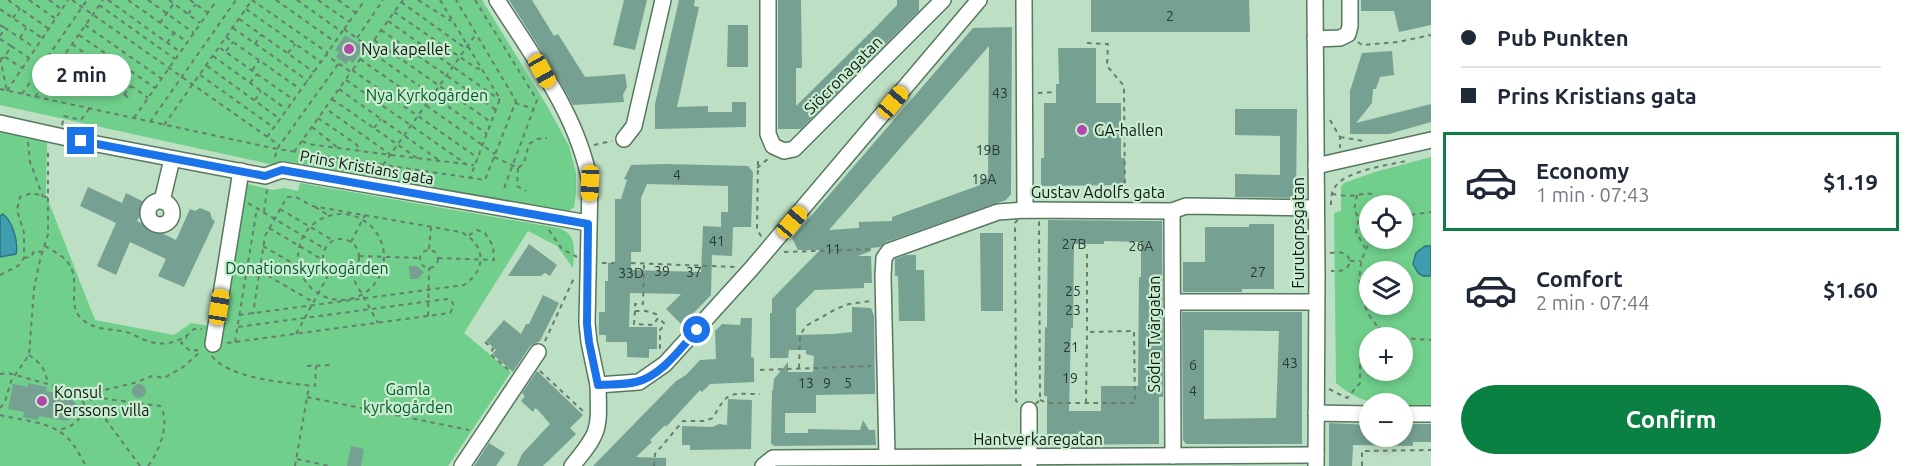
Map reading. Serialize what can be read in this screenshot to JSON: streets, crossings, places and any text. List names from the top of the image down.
{
  "streets": {
    "street": [
      "Siöcronagatan",
      "Prins Kristians gata",
      "Gustav Adolfs gata",
      "Furutorpsgatan",
      "Södra Tvärgatan",
      "Hantverkaregatan"
    ]
  },
  "crossings": [
    ["Gustav Adolfs gata", "Furutorpsgatan"],
    ["Gustav Adolfs gata", "Södra Tvärgatan"],
    ["Furutorpsgatan", "Hantverkaregatan"],
    ["Södra Tvärgatan", "Hantverkaregatan"]
  ],
  "parks": ["Nya Kyrkogården", "Donationskyrkogården", "Gamla kyrkogården"],
  "places": ["Nya kapellet", "GA-hallen", "Konsul Perssons villa"],
  "house_numbers": [
    "2",
    "43",
    "19B",
    "4",
    "19A",
    "41",
    "27B",
    "26A",
    "11",
    "39",
    "37",
    "27",
    "33D",
    "25",
    "23",
    "21",
    "43",
    "6",
    "19",
    "13",
    "9",
    "5",
    "4"
  ],
  "page": {
    "banner": ["Pub Punkten", "Prins Kristians gata"],
    "bubble": "2 min",
    "list": [
      {
        "name": "Economy",
        "note": "1 min · 07:43",
        "value": "$1.19"
      },
      {
        "name": "Comfort",
        "note": "2 min · 07:44",
        "value": "$1.60"
      }
    ],
    "map_buttons": ["+", "−"],
    "buttons": "Confirm"
  }
}
